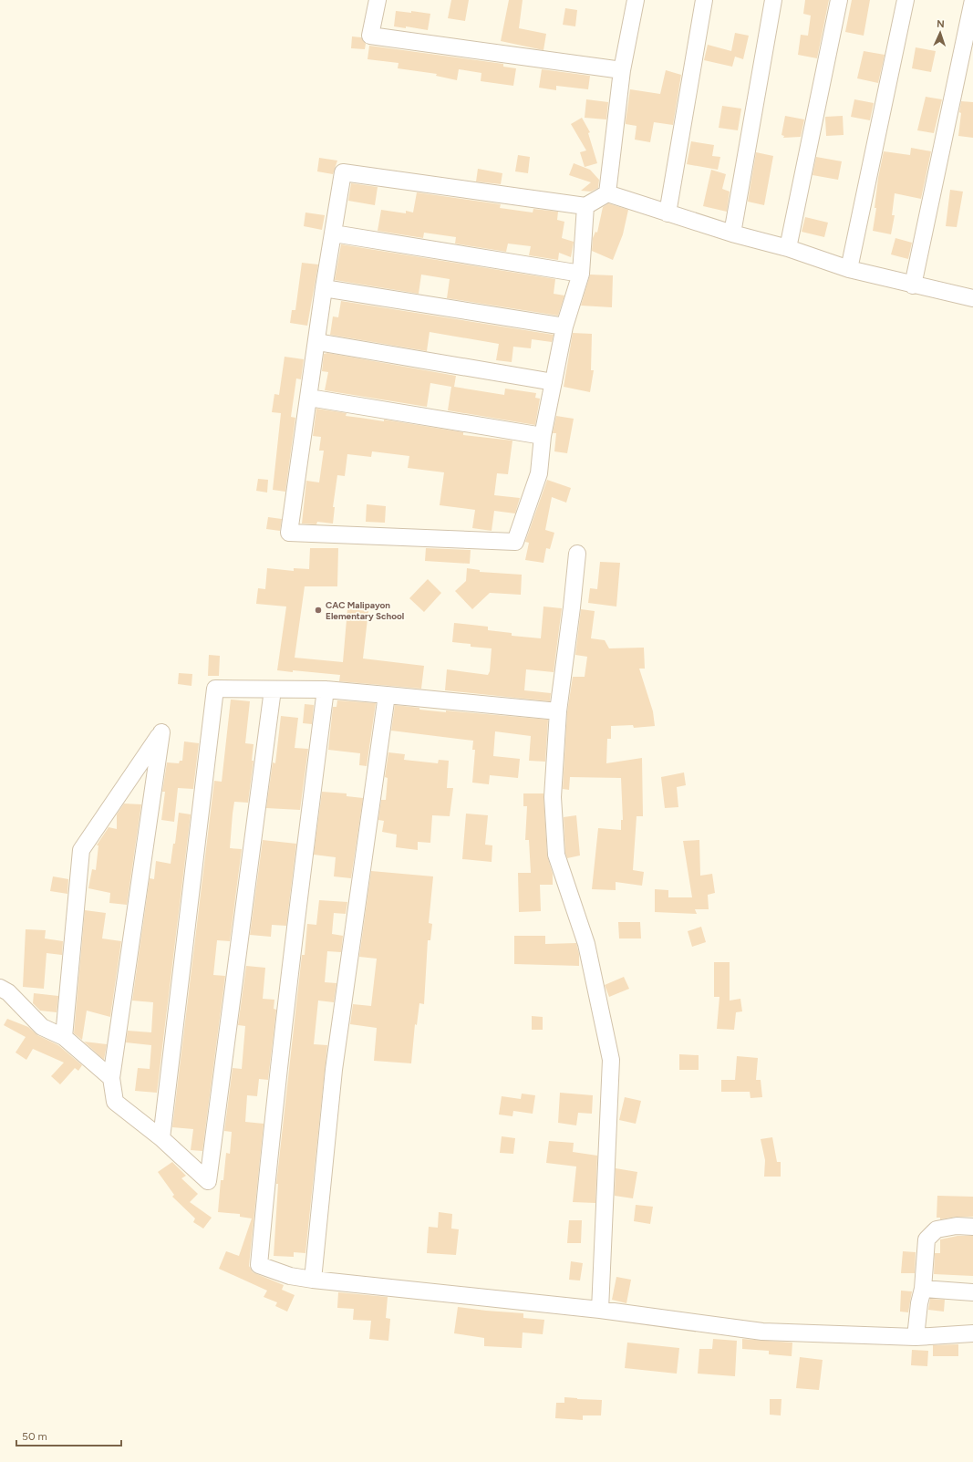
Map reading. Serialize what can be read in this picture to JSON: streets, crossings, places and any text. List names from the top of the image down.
{
  "places": ["CAC Malipayon Elementary School"],
  "scale_bar": "50 m",
  "north": "top"
}
